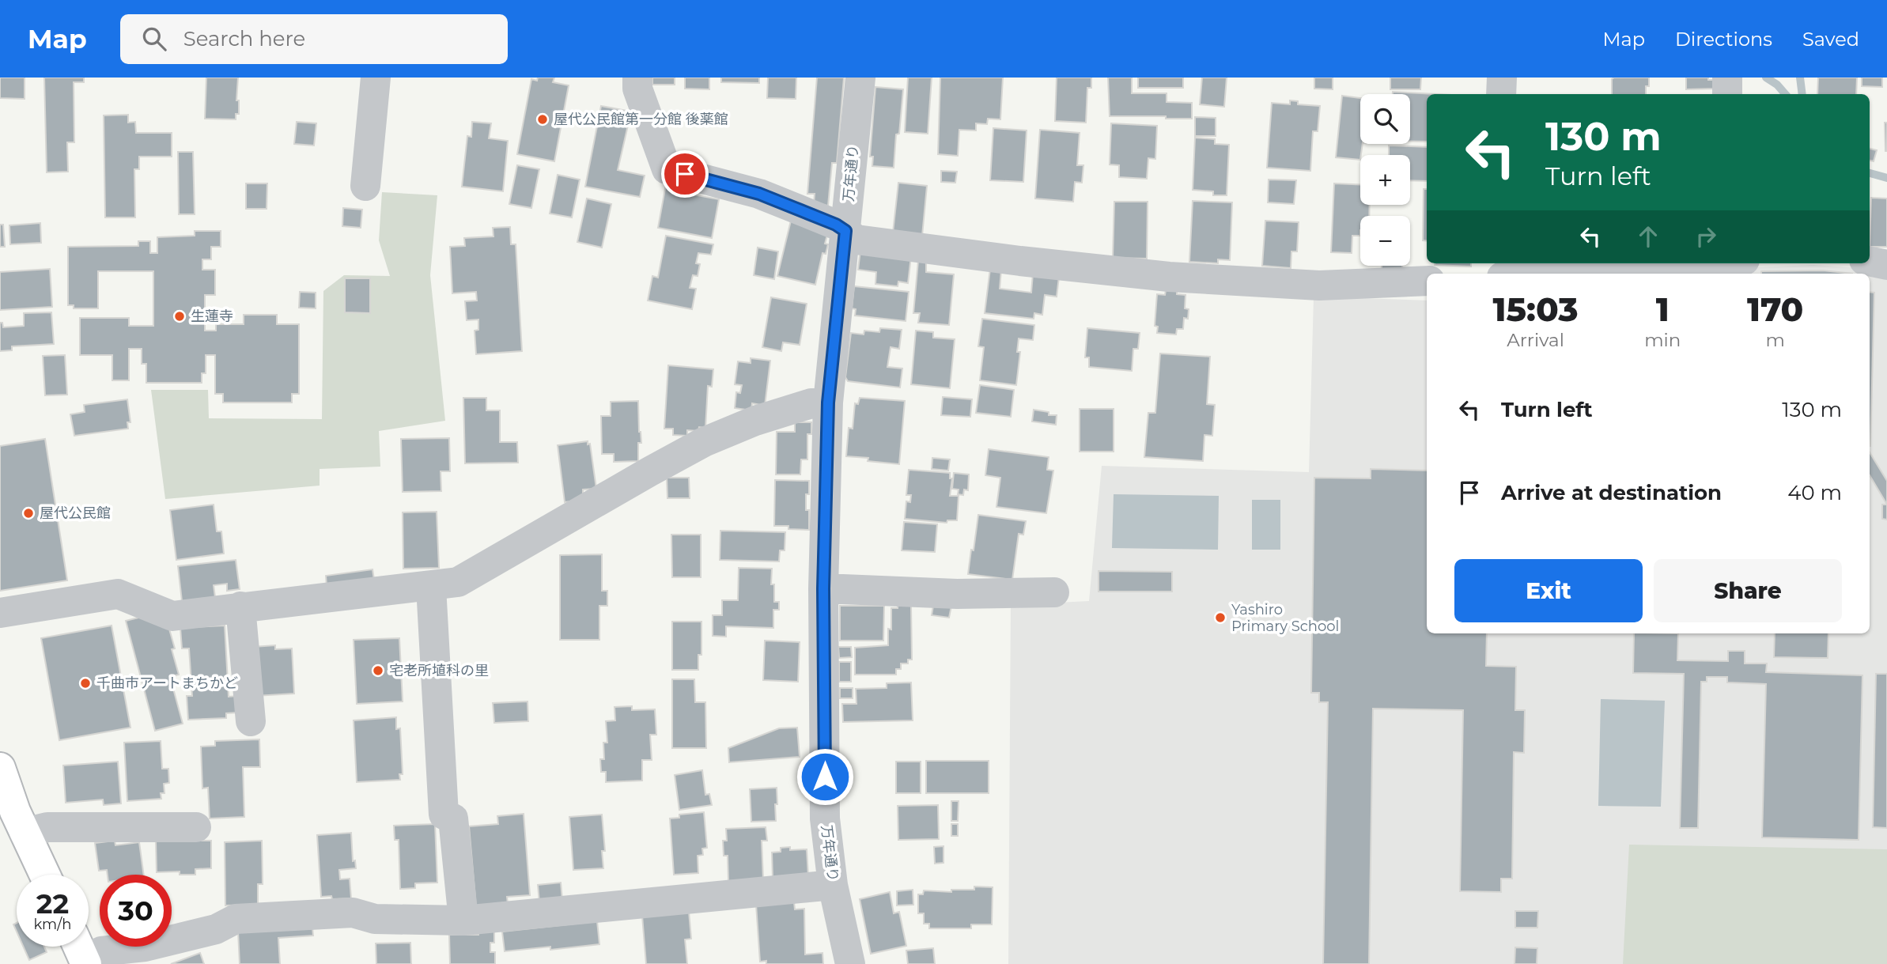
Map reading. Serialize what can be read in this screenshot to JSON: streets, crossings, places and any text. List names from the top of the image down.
{
  "streets": {
    "street": ["万年通り"]
  },
  "places": [
    "屋代公民館第一分館 後薬館",
    "生蓮寺",
    "屋代公民館",
    "Yashiro Primary School",
    "宅老所埴科の里",
    "千曲市アートまちかど"
  ],
  "page": {
    "header": "Map",
    "search": "Search here",
    "nav": ["Map", "Directions", "Saved"],
    "map_buttons": ["+", "−"],
    "turn": ["130 m", "Turn left"],
    "eta": [
      "15:03",
      "Arrival",
      "1",
      "min",
      "170",
      "m"
    ],
    "list": [
      {
        "name": "Turn left",
        "value": "130 m"
      },
      {
        "name": "Arrive at destination",
        "value": "40 m"
      }
    ],
    "buttons": ["Exit", "Share"],
    "speed": "22 km/h",
    "limit": "30"
  }
}
